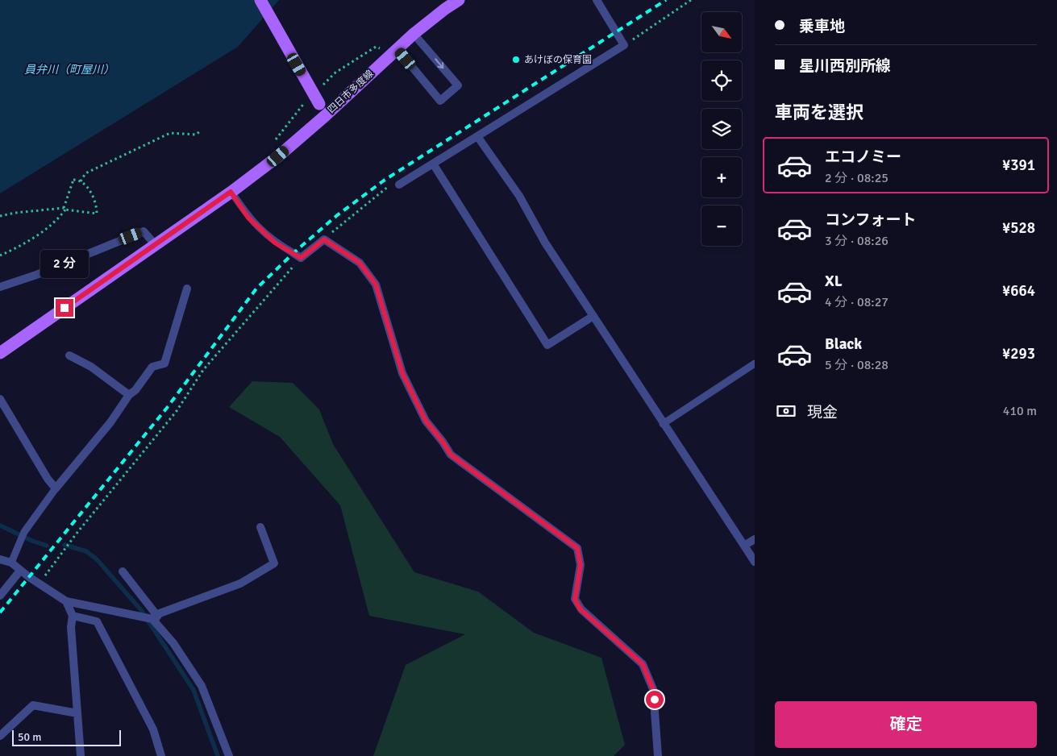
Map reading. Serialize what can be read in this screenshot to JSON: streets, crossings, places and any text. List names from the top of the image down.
{
  "streets": {
    "main road": ["四日市多度線"]
  },
  "water": ["員弁川（町屋川）"],
  "places": ["あけぼの保育園"],
  "scale_bar": "50 m",
  "north": "bottom right",
  "page": {
    "banner": ["乗車地", "星川西別所線"],
    "map_buttons": ["+", "−"],
    "heading": "車両を選択",
    "list": [
      {
        "name": "エコノミー",
        "note": "2 分 · 08:25",
        "value": "¥391"
      },
      {
        "name": "コンフォート",
        "note": "3 分 · 08:26",
        "value": "¥528"
      },
      {
        "name": "XL",
        "note": "4 分 · 08:27",
        "value": "¥664"
      },
      {
        "name": "Black",
        "note": "5 分 · 08:28",
        "value": "¥293"
      }
    ],
    "bubble": "2 分",
    "pay": ["現金", "410 m"],
    "buttons": "確定",
    "scale": "50 m"
  }
}
